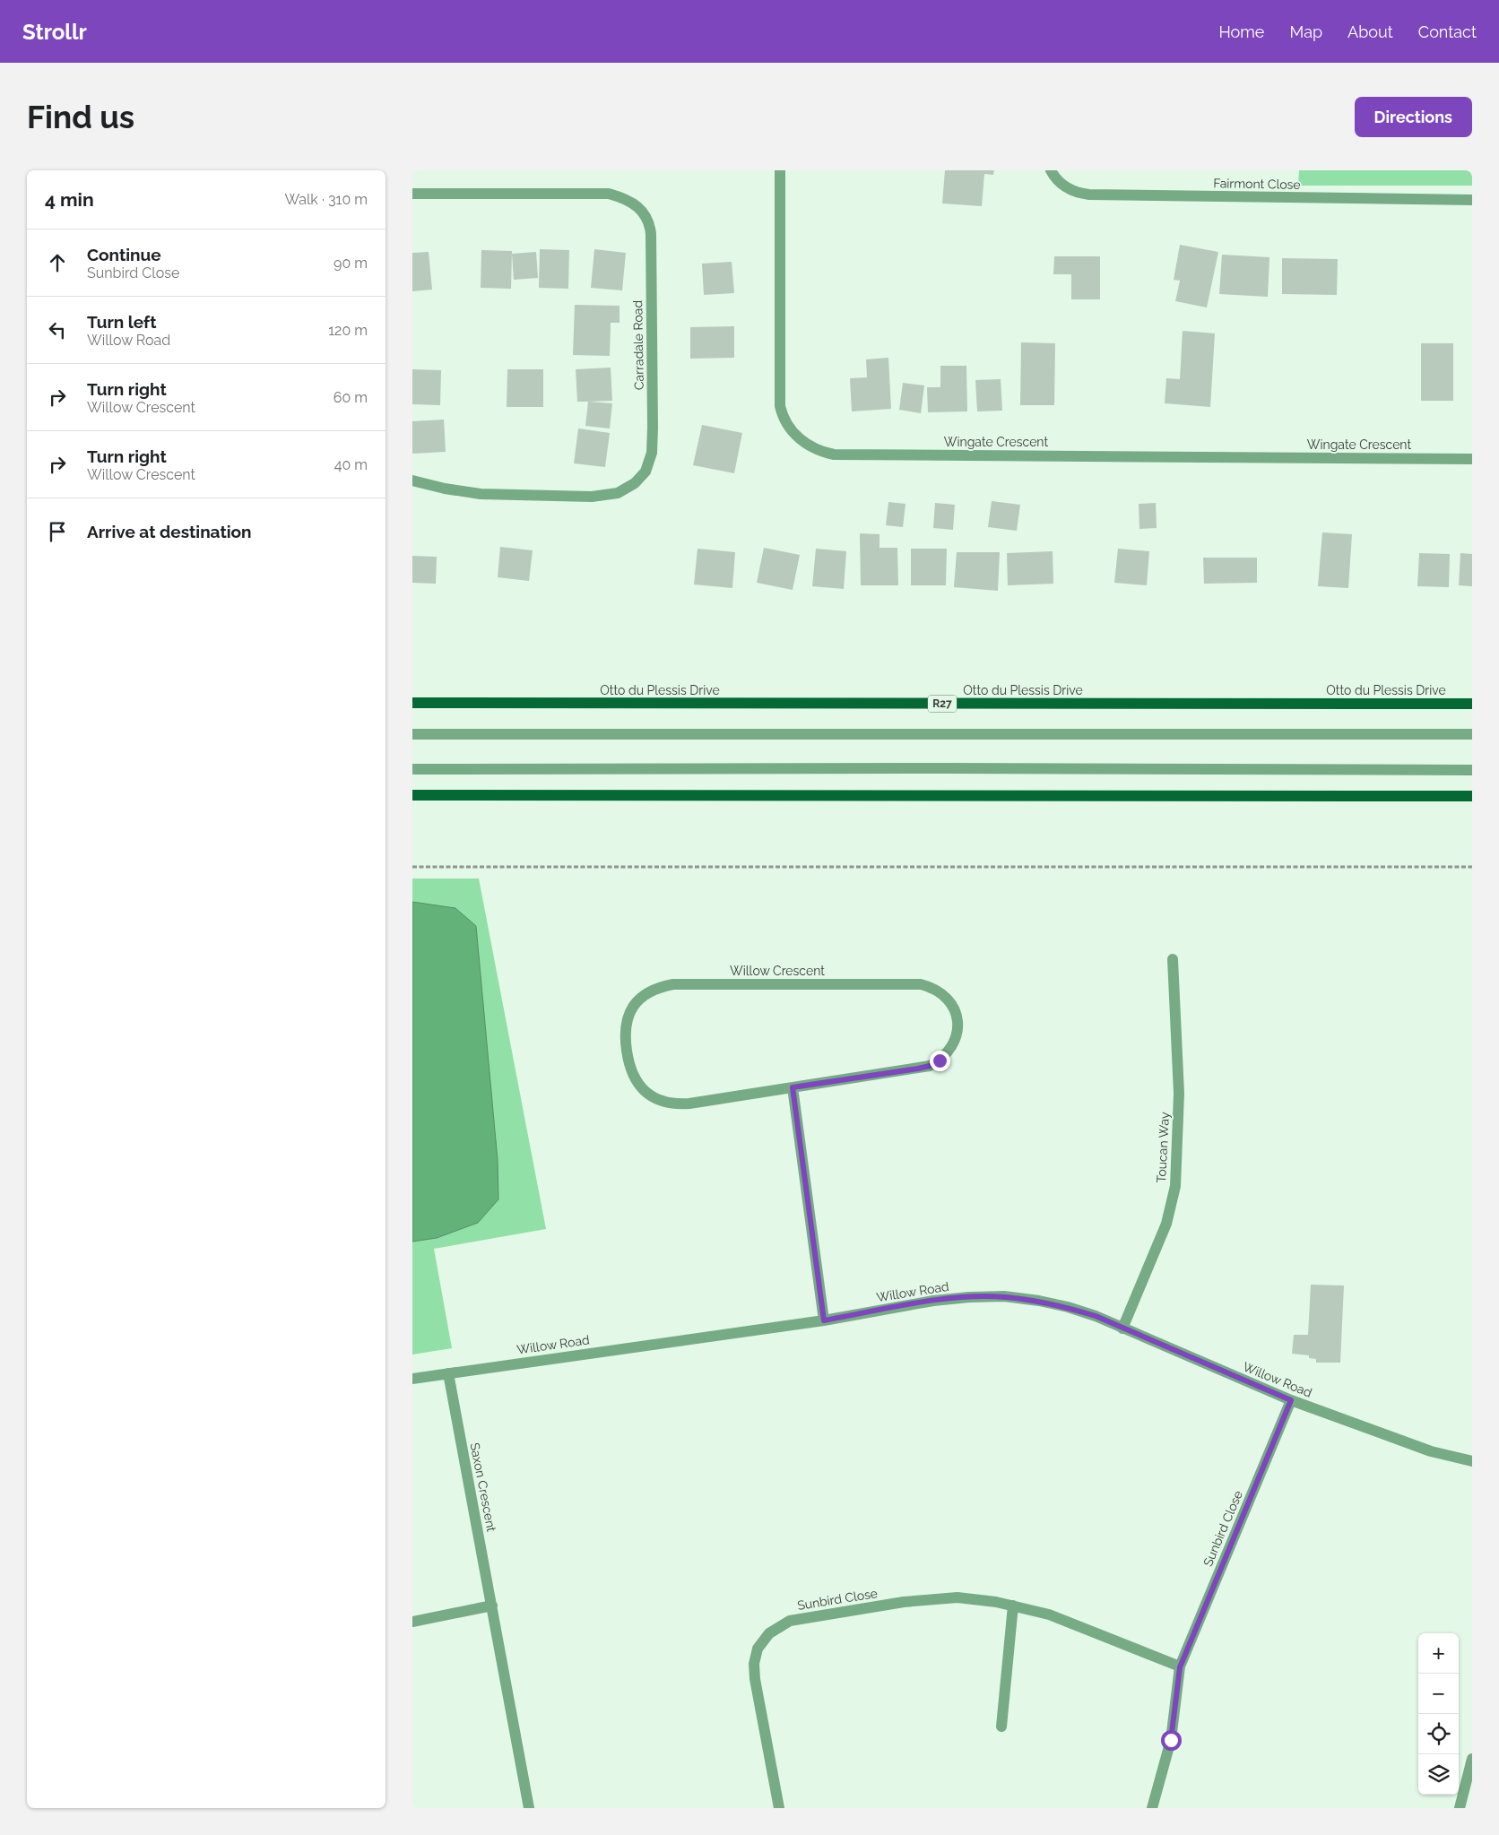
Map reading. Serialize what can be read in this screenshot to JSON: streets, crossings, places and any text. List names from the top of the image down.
{
  "streets": {
    "main road": ["Otto du Plessis Drive", "R27"],
    "street": [
      "Fairmont Close",
      "Carradale Road",
      "Wingate Crescent",
      "Willow Crescent",
      "Toucan Way",
      "Willow Road",
      "Saxon Crescent",
      "Sunbird Close"
    ]
  },
  "crossings": [
    ["Toucan Way", "Willow Road"],
    ["Willow Road", "Saxon Crescent"],
    ["Willow Road", "Sunbird Close"]
  ],
  "page": {
    "header": "Strollr",
    "nav": [
      "Home",
      "Map",
      "About",
      "Contact"
    ],
    "buttons": "Directions",
    "title": "Find us",
    "heading": ["4 min", "Walk · 310 m"],
    "list": [
      ["Continue", "Sunbird Close", "90 m"],
      ["Turn left", "Willow Road", "120 m"],
      ["Turn right", "Willow Crescent", "60 m"],
      ["Turn right", "Willow Crescent", "40 m"],
      "Arrive at destination"
    ],
    "map_buttons": ["+", "−"]
  }
}
